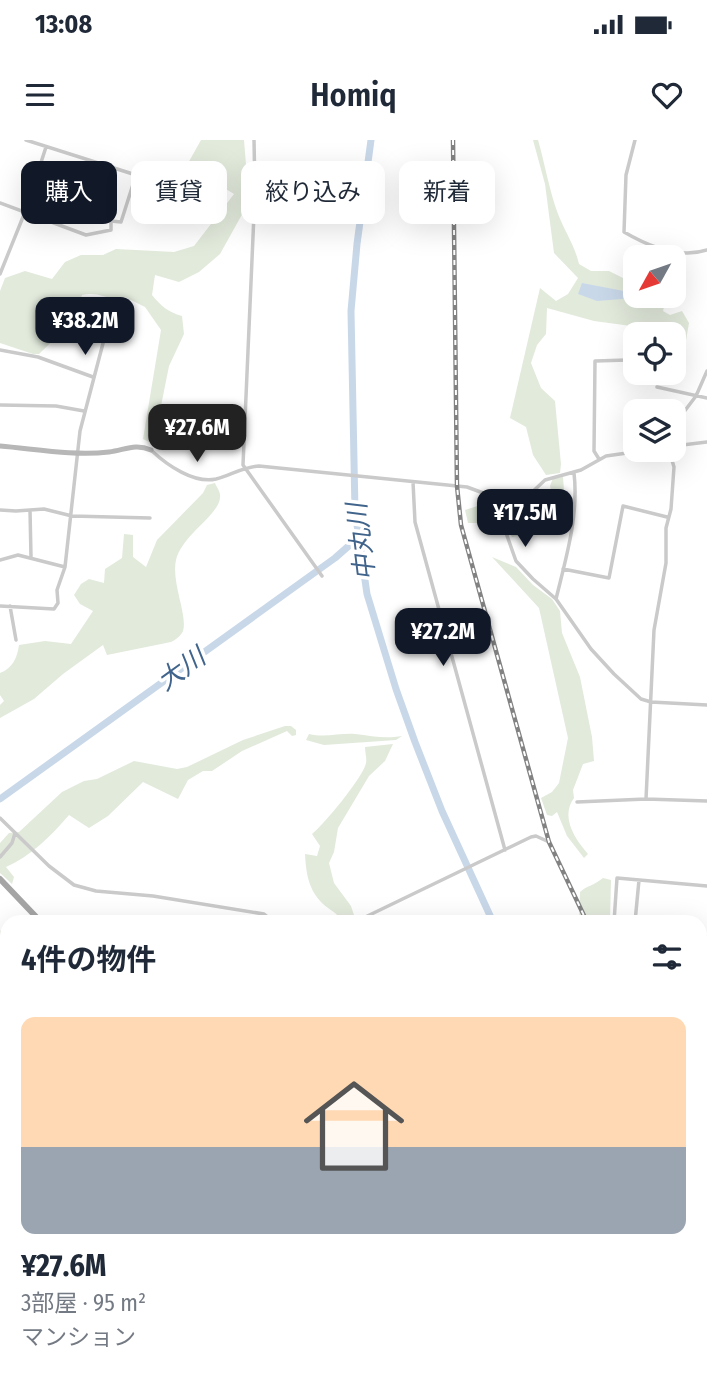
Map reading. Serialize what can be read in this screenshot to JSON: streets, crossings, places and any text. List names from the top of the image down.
{
  "water": ["中丸川", "大川"],
  "north": "bottom left",
  "page": {
    "status": "13:08",
    "header": "Homiq",
    "chip": [
      "購入",
      "賃貸",
      "絞り込み",
      "新着"
    ],
    "price": [
      "¥38.2M",
      "¥27.6M",
      "¥17.5M",
      "¥27.2M"
    ],
    "heading": "4件の物件",
    "list": [
      {
        "name": "¥27.6M",
        "note": "3部屋 · 95 m² · マンション"
      }
    ]
  }
}
